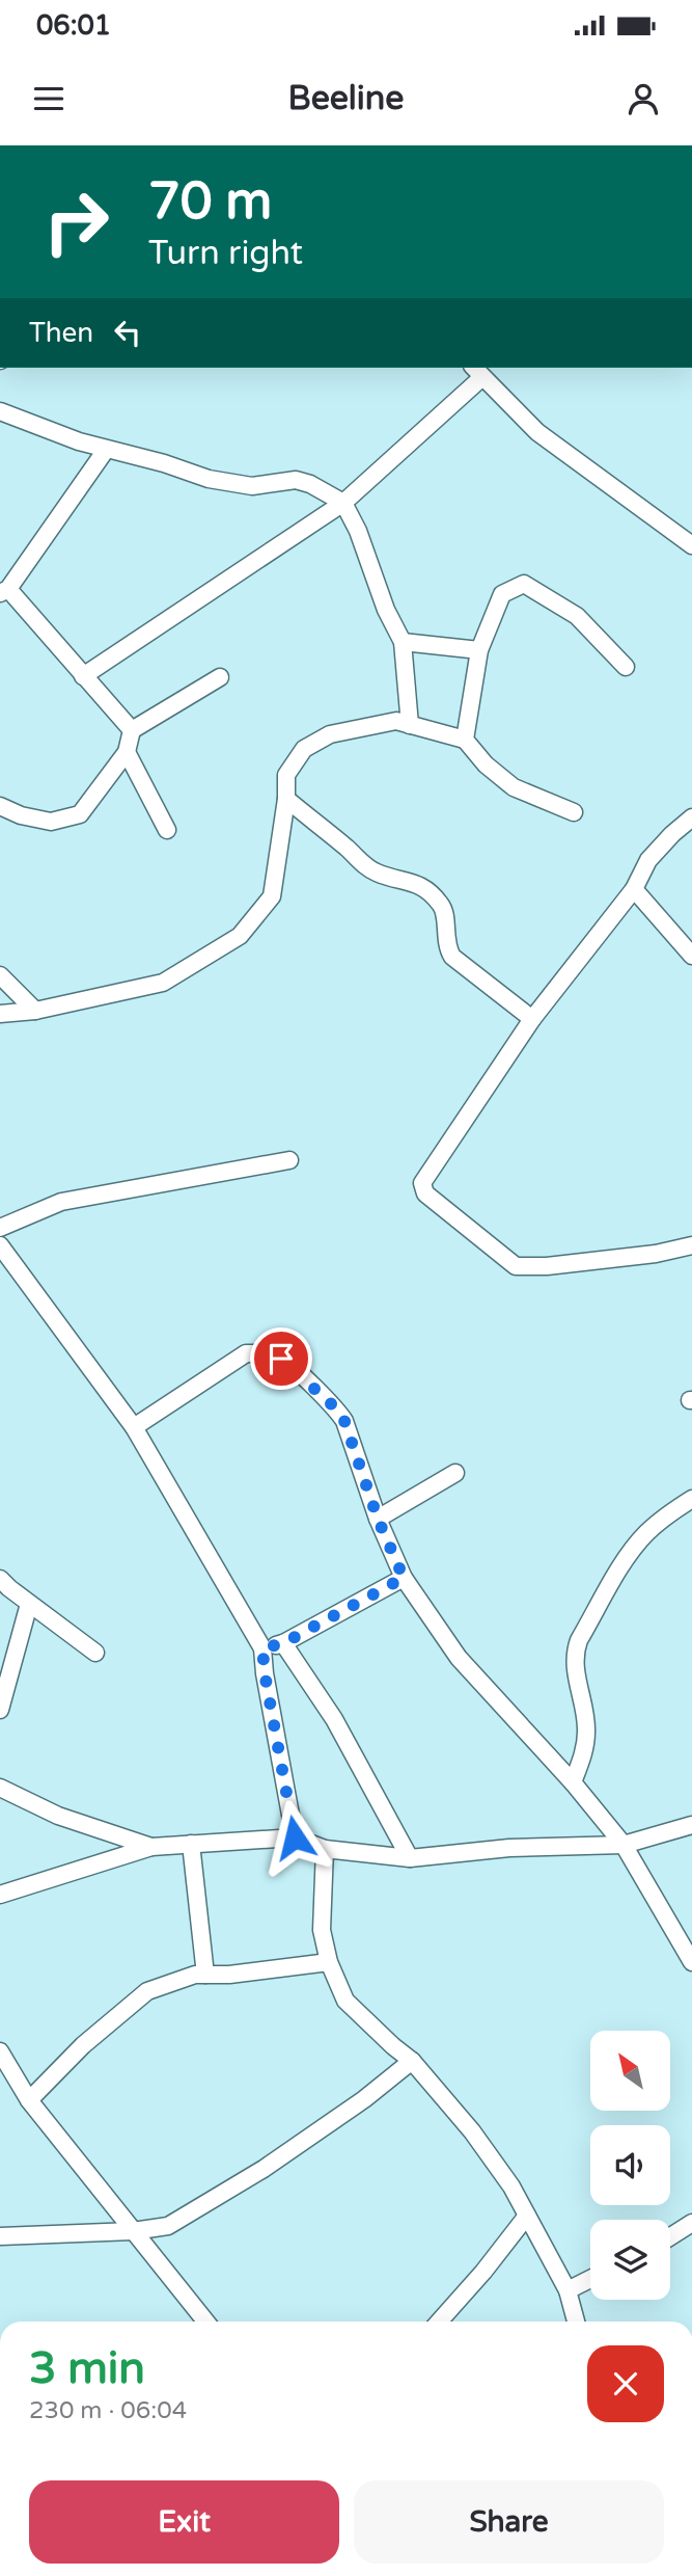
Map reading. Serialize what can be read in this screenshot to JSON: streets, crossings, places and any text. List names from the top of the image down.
{
  "north": "top left",
  "page": {
    "status": "06:01",
    "header": "Beeline",
    "turn": ["70 m", "Turn right"],
    "then": "Then",
    "heading": ["3 min", "230 m · 06:04"],
    "buttons": ["Exit", "Share"]
  }
}
